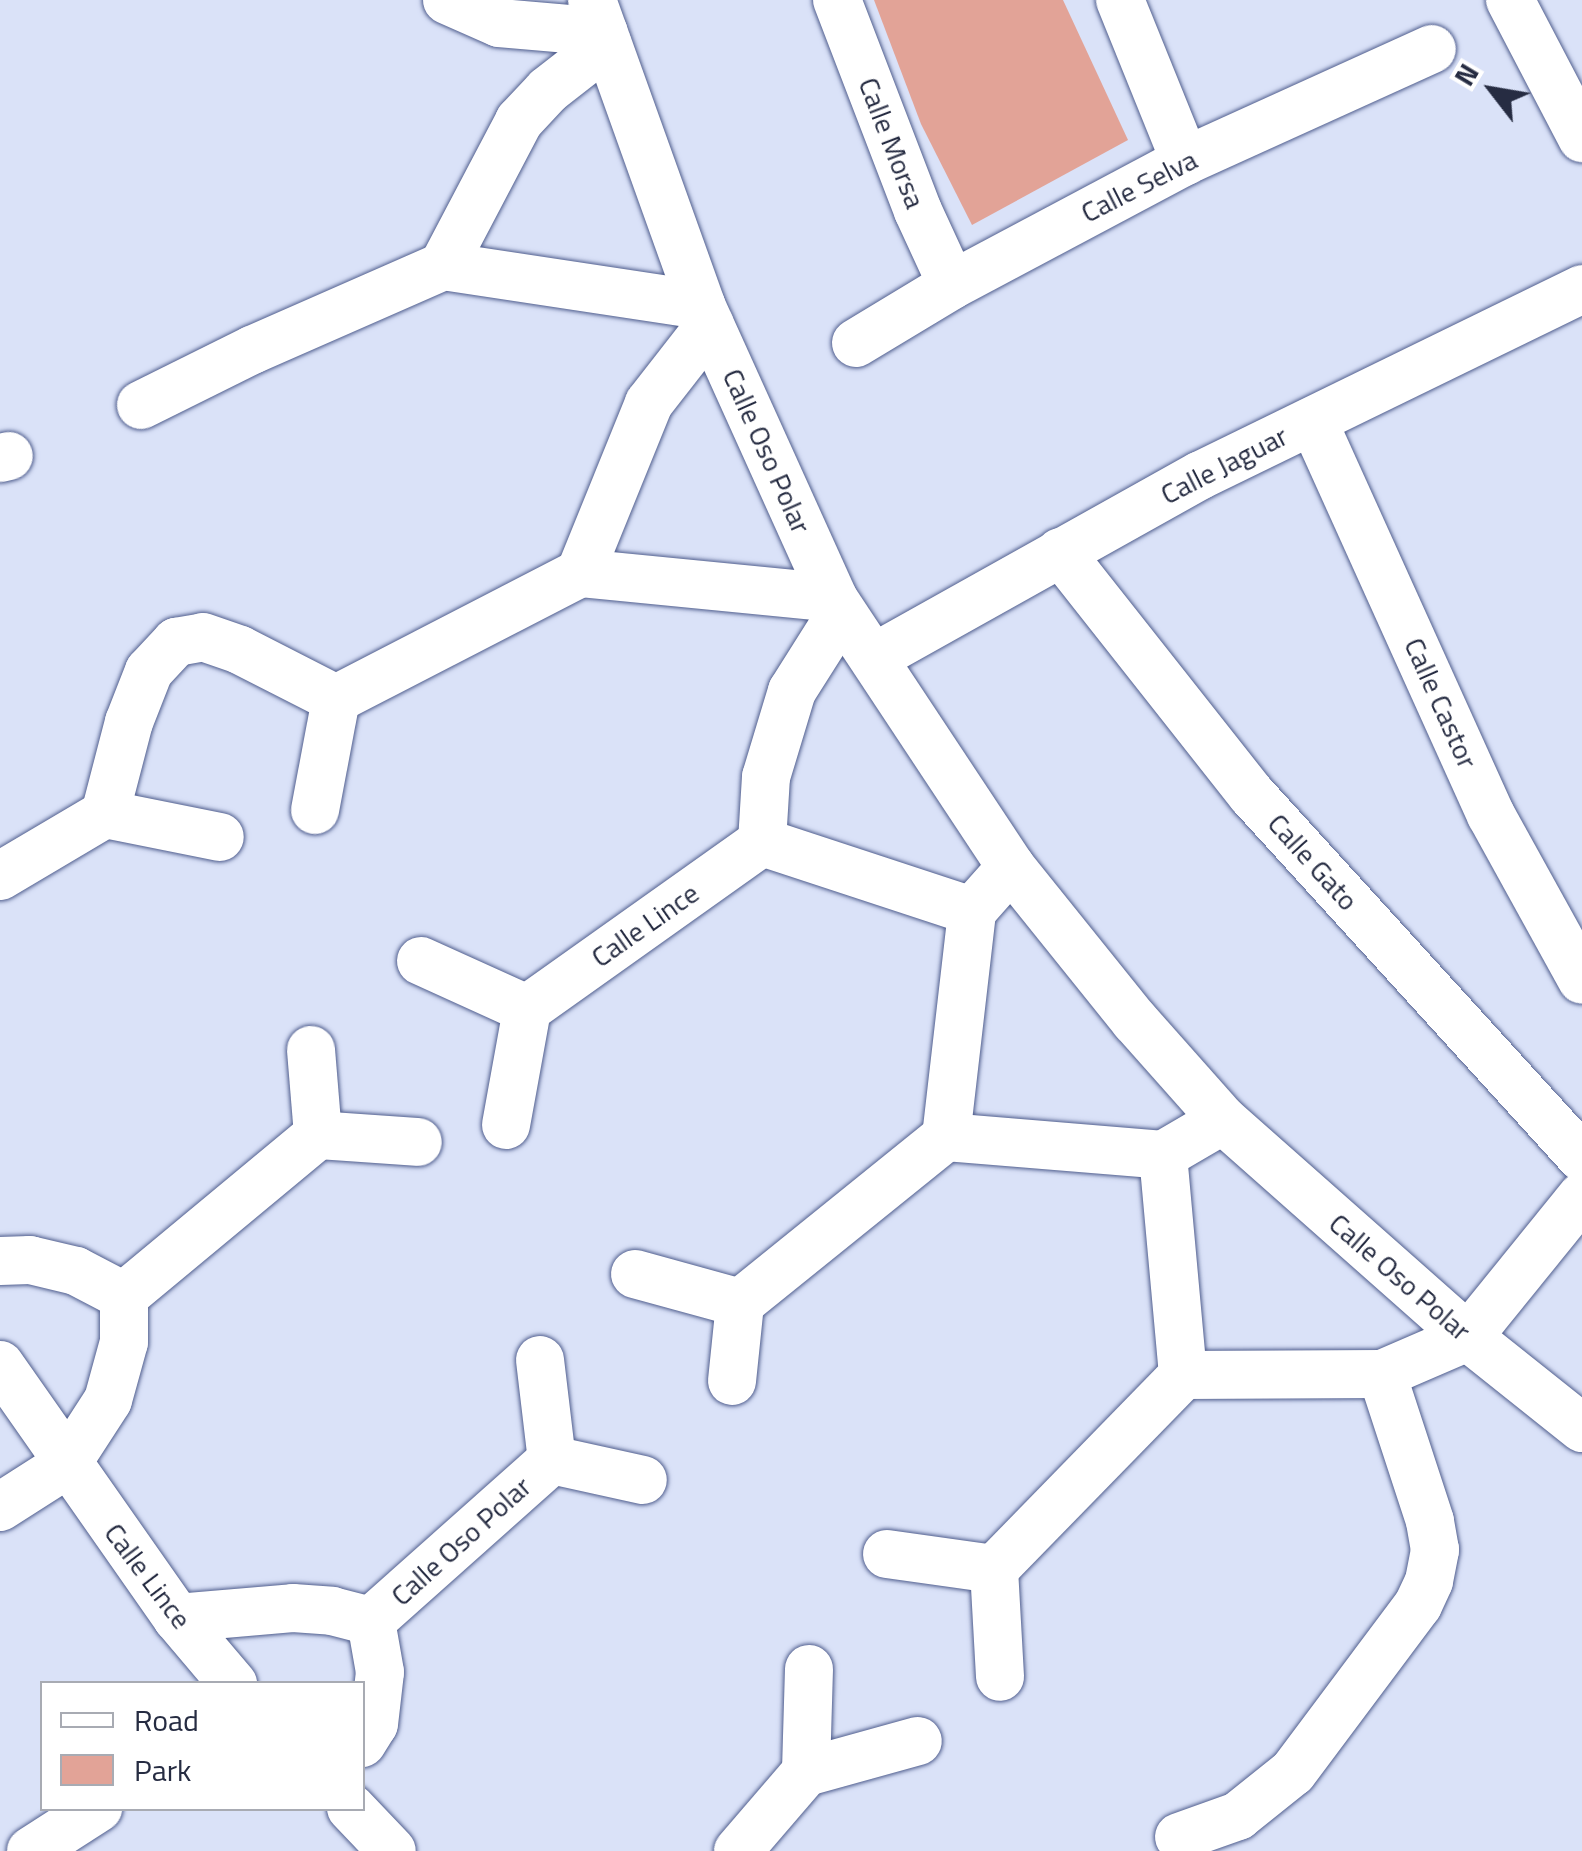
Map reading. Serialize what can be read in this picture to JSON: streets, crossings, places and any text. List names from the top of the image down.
{
  "streets": {
    "street": [
      "Calle Morsa",
      "Calle Selva",
      "Calle Oso Polar",
      "Calle Jaguar",
      "Calle Castor",
      "Calle Gato",
      "Calle Lince"
    ]
  },
  "crossings": [
    ["Calle Morsa", "Calle Selva"],
    ["Calle Oso Polar", "Calle Jaguar"],
    ["Calle Oso Polar", "Calle Lince"],
    ["Calle Jaguar", "Calle Castor"],
    ["Calle Jaguar", "Calle Gato"]
  ],
  "legend": ["Road", "Park"],
  "north": "top left"
}
